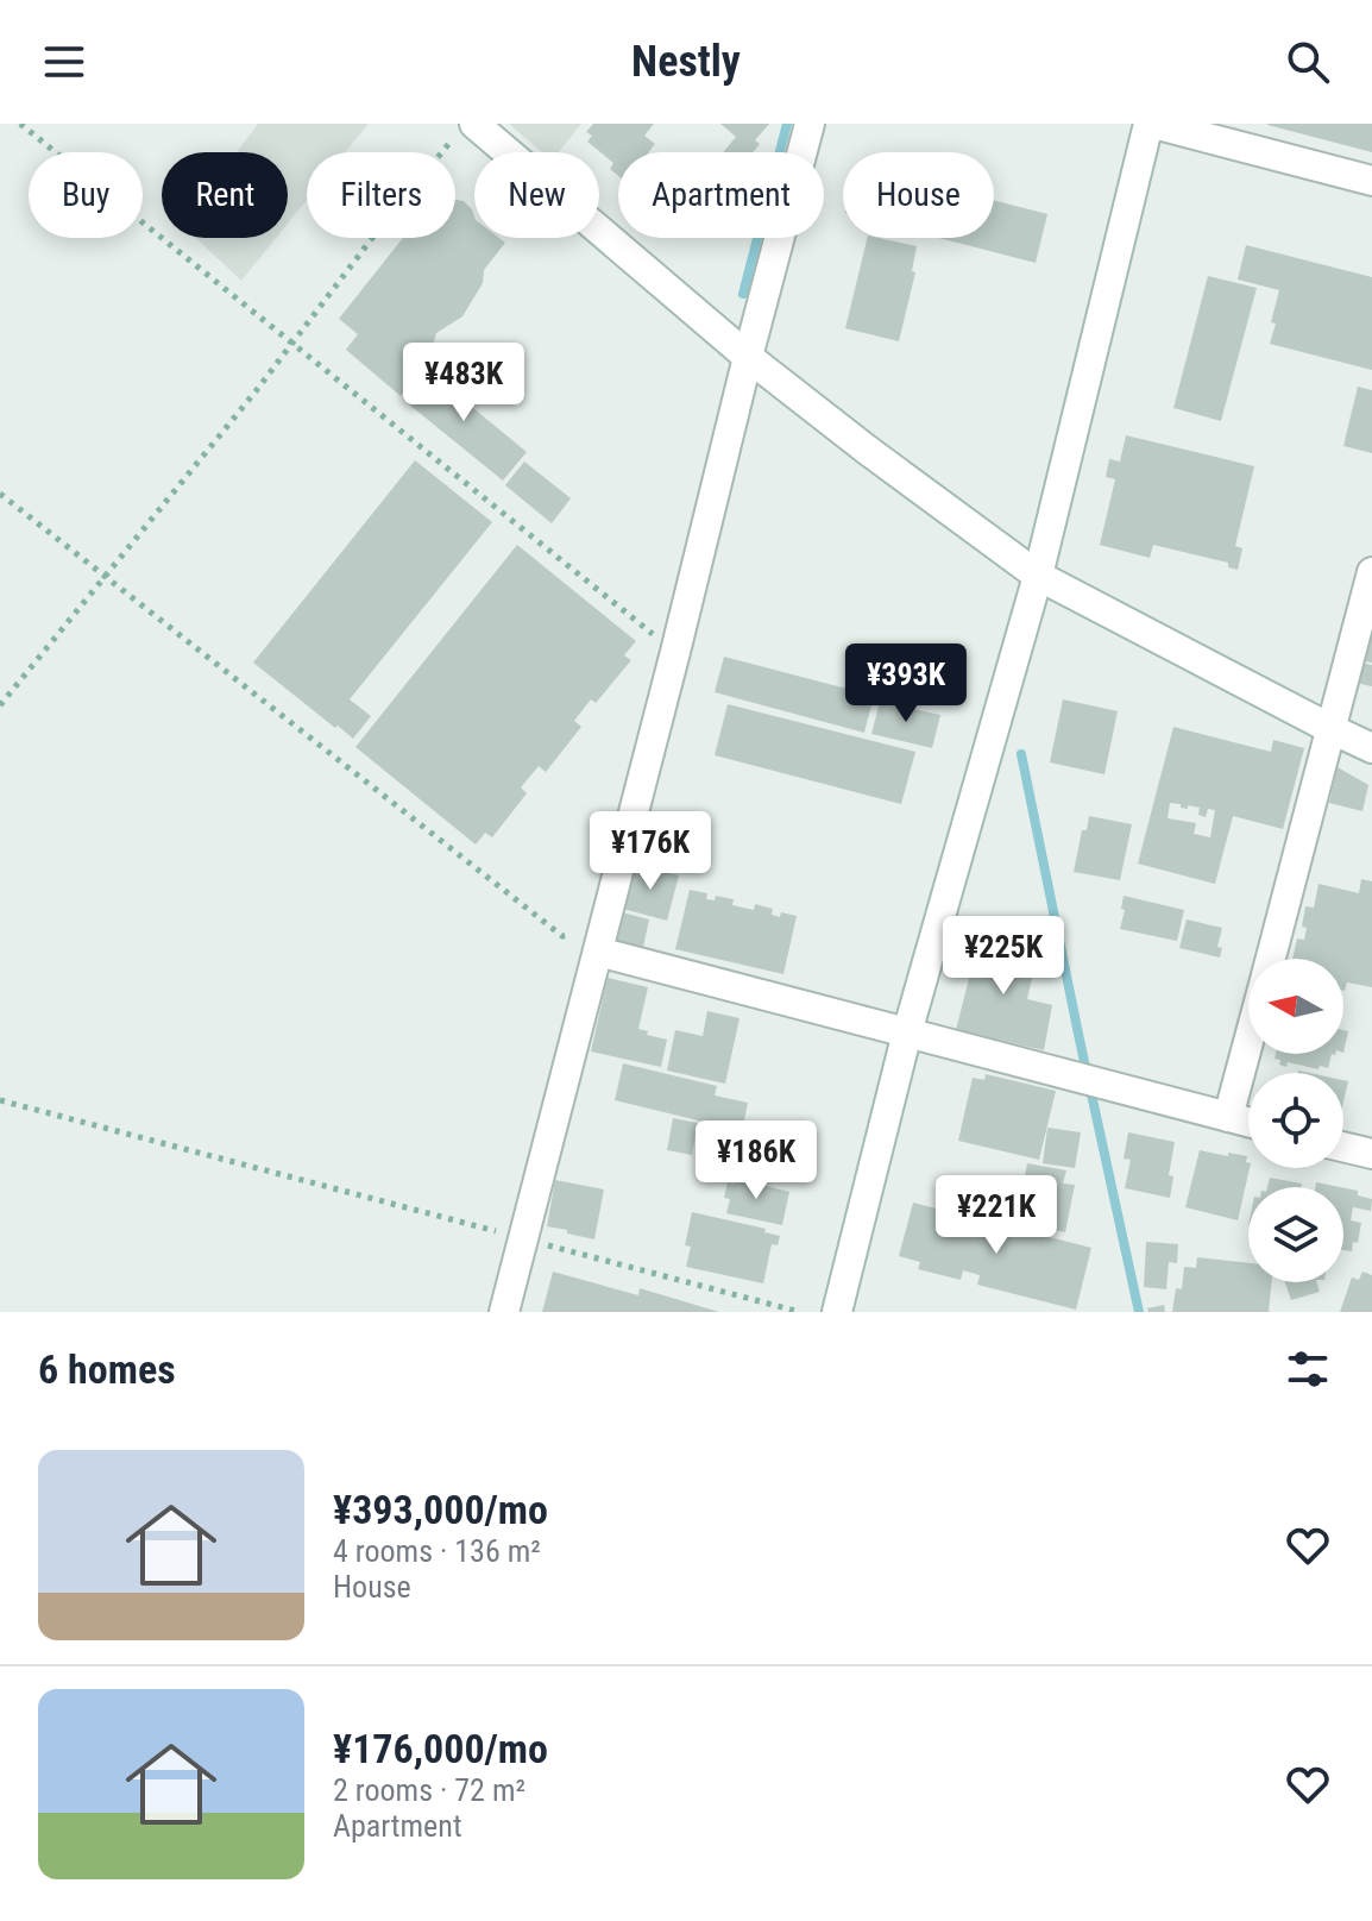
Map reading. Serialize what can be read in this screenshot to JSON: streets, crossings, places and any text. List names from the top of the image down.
{
  "north": "left",
  "page": {
    "header": "Nestly",
    "chip": [
      "Buy",
      "Rent",
      "Filters",
      "New",
      "Apartment",
      "House"
    ],
    "price": [
      "¥483K",
      "¥393K",
      "¥176K",
      "¥225K",
      "¥186K",
      "¥221K"
    ],
    "heading": "6 homes",
    "list": [
      {
        "name": "¥393,000/mo",
        "note": "4 rooms · 136 m² · House"
      },
      {
        "name": "¥176,000/mo",
        "note": "2 rooms · 72 m² · Apartment"
      }
    ]
  }
}
